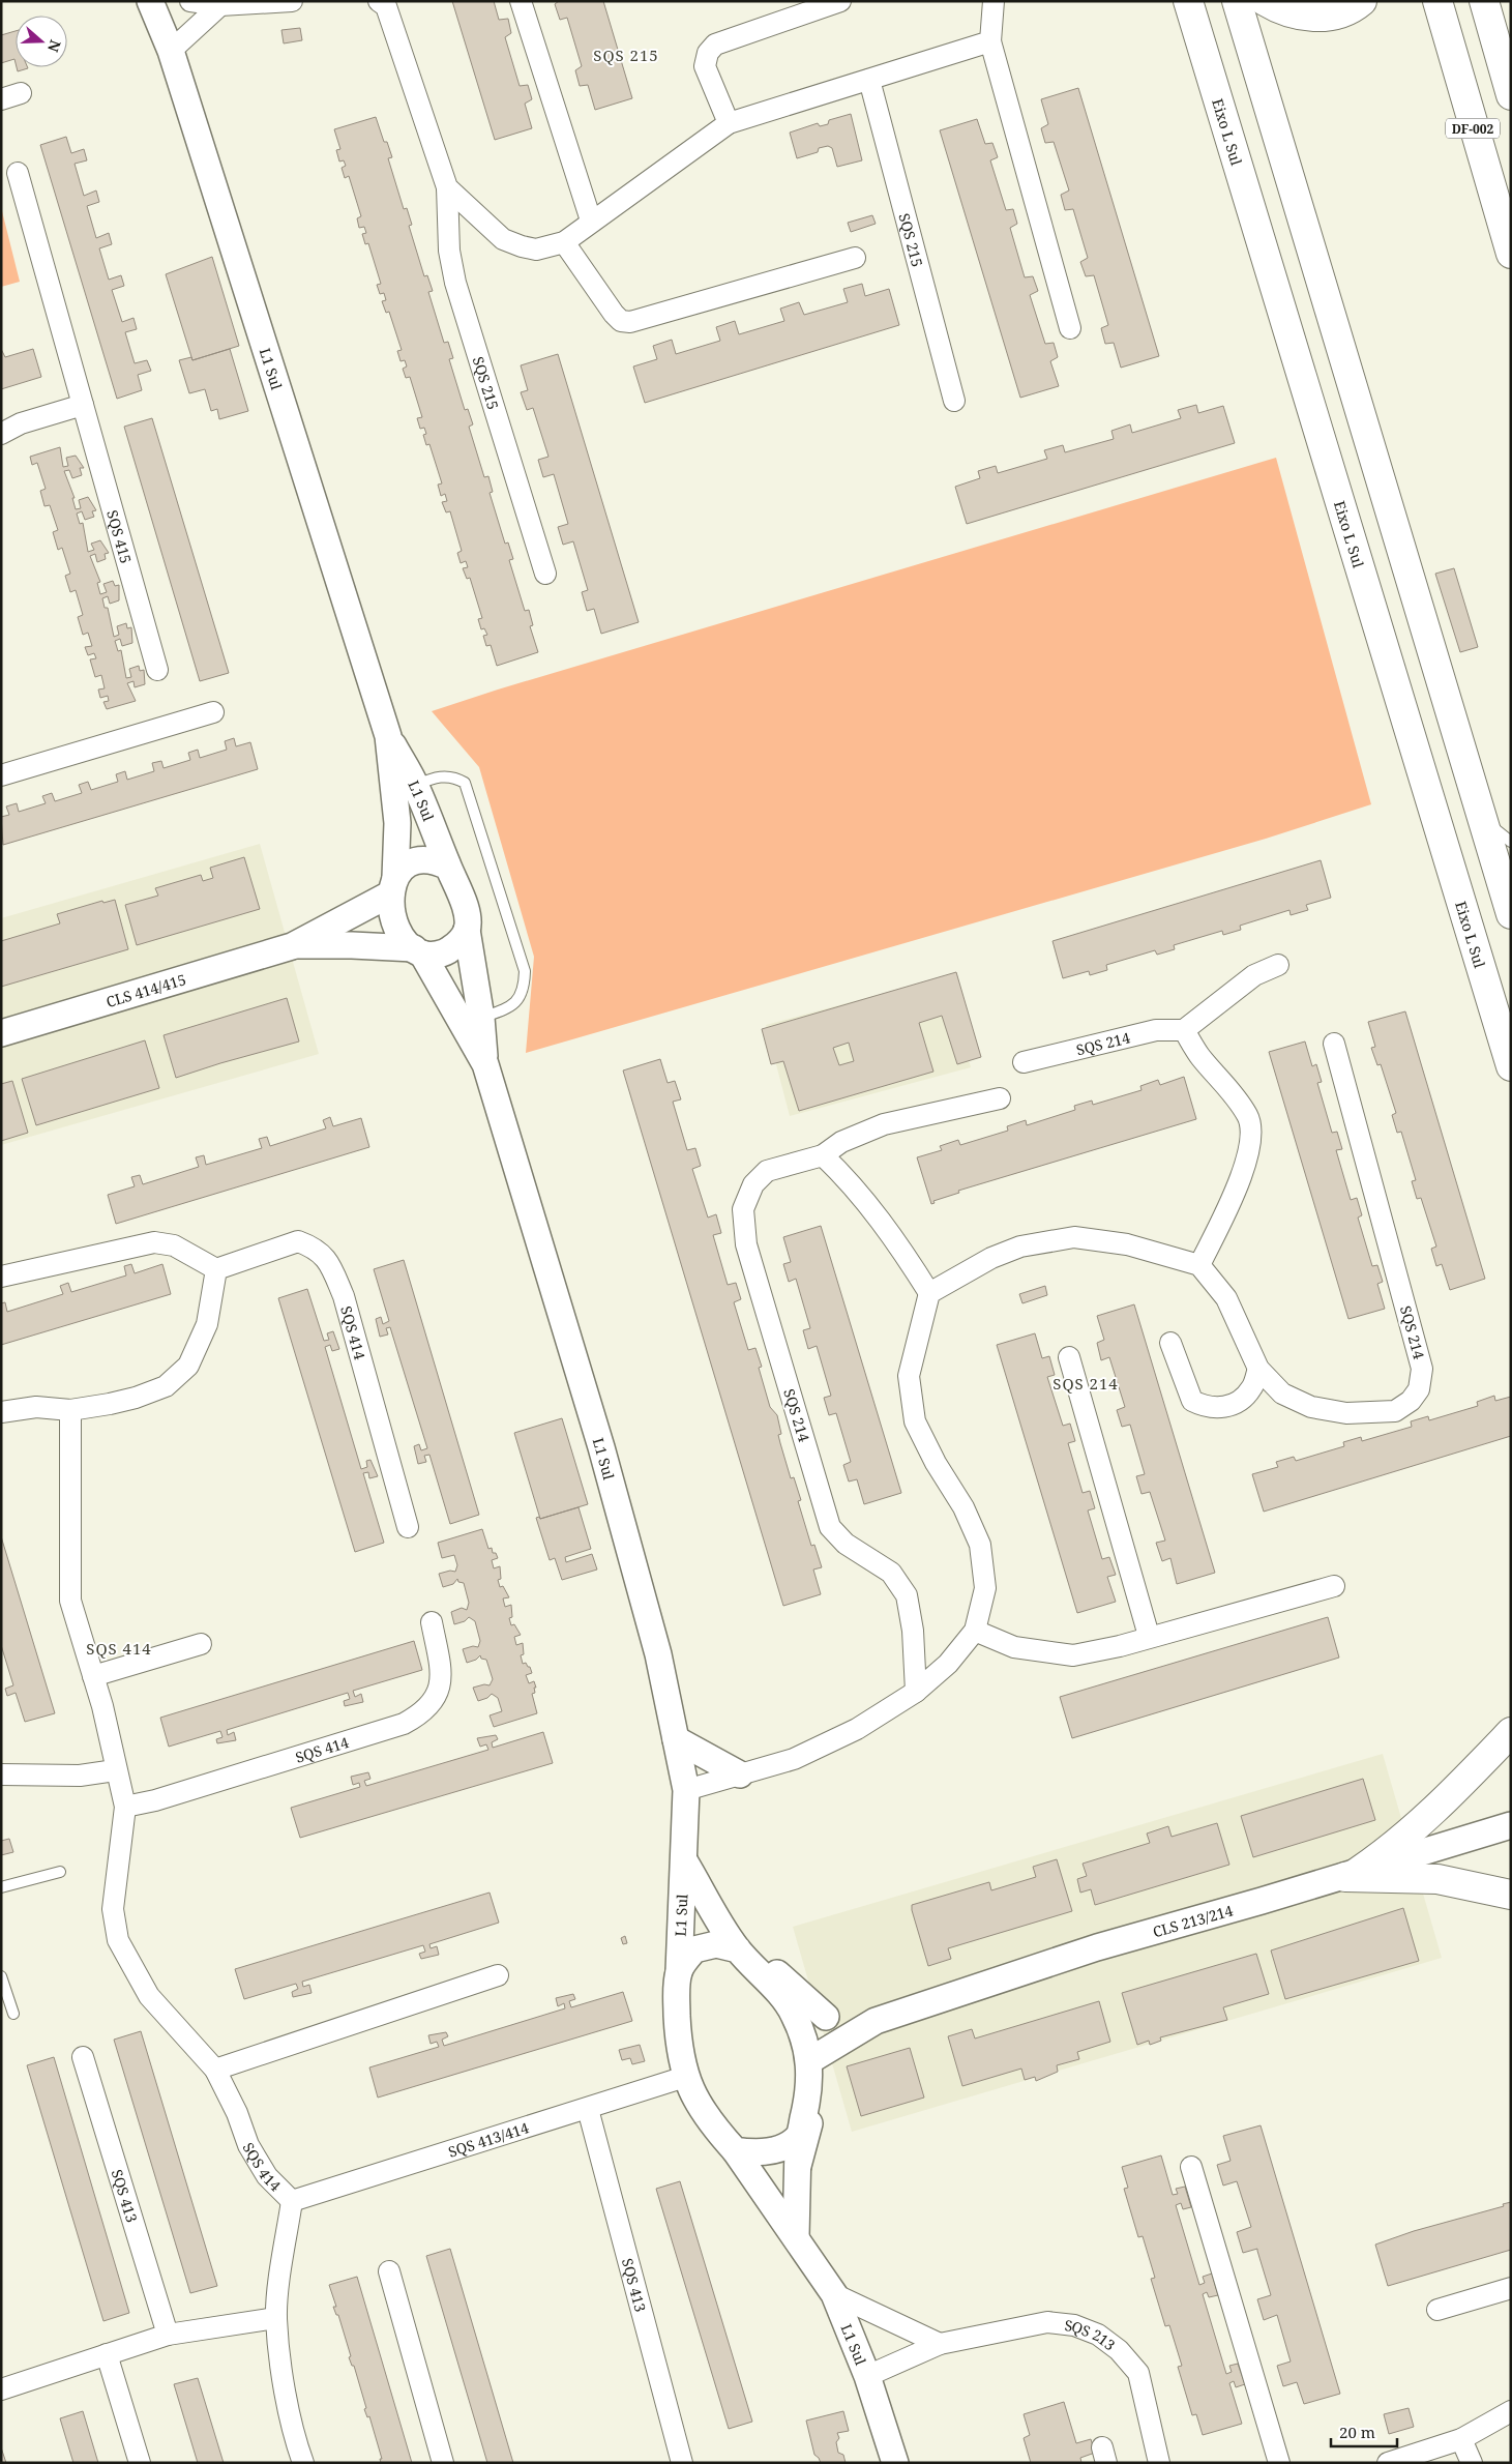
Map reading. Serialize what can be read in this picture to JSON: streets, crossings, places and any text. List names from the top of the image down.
{
  "streets": {
    "main road": ["DF-002", "Eixo L Sul"],
    "street": [
      "SQS 215",
      "L1 Sul",
      "SQS 415",
      "CLS 414/415",
      "SQS 214",
      "SQS 414",
      "CLS 213/214",
      "SQS 413/414",
      "SQS 413",
      "SQS 213"
    ]
  },
  "crossings": [
    ["L1 Sul", "CLS 414/415"],
    ["L1 Sul", "CLS 213/214"],
    ["L1 Sul", "SQS 413/414"],
    ["L1 Sul", "SQS 213"],
    ["SQS 414", "SQS 413/414"],
    ["CLS 213/214", "SQS 413/414"],
    ["SQS 413/414", "SQS 413"]
  ],
  "districts": ["SQS 215", "SQS 214", "SQS 414"],
  "scale_bar": "20 m",
  "north": "right"
}
